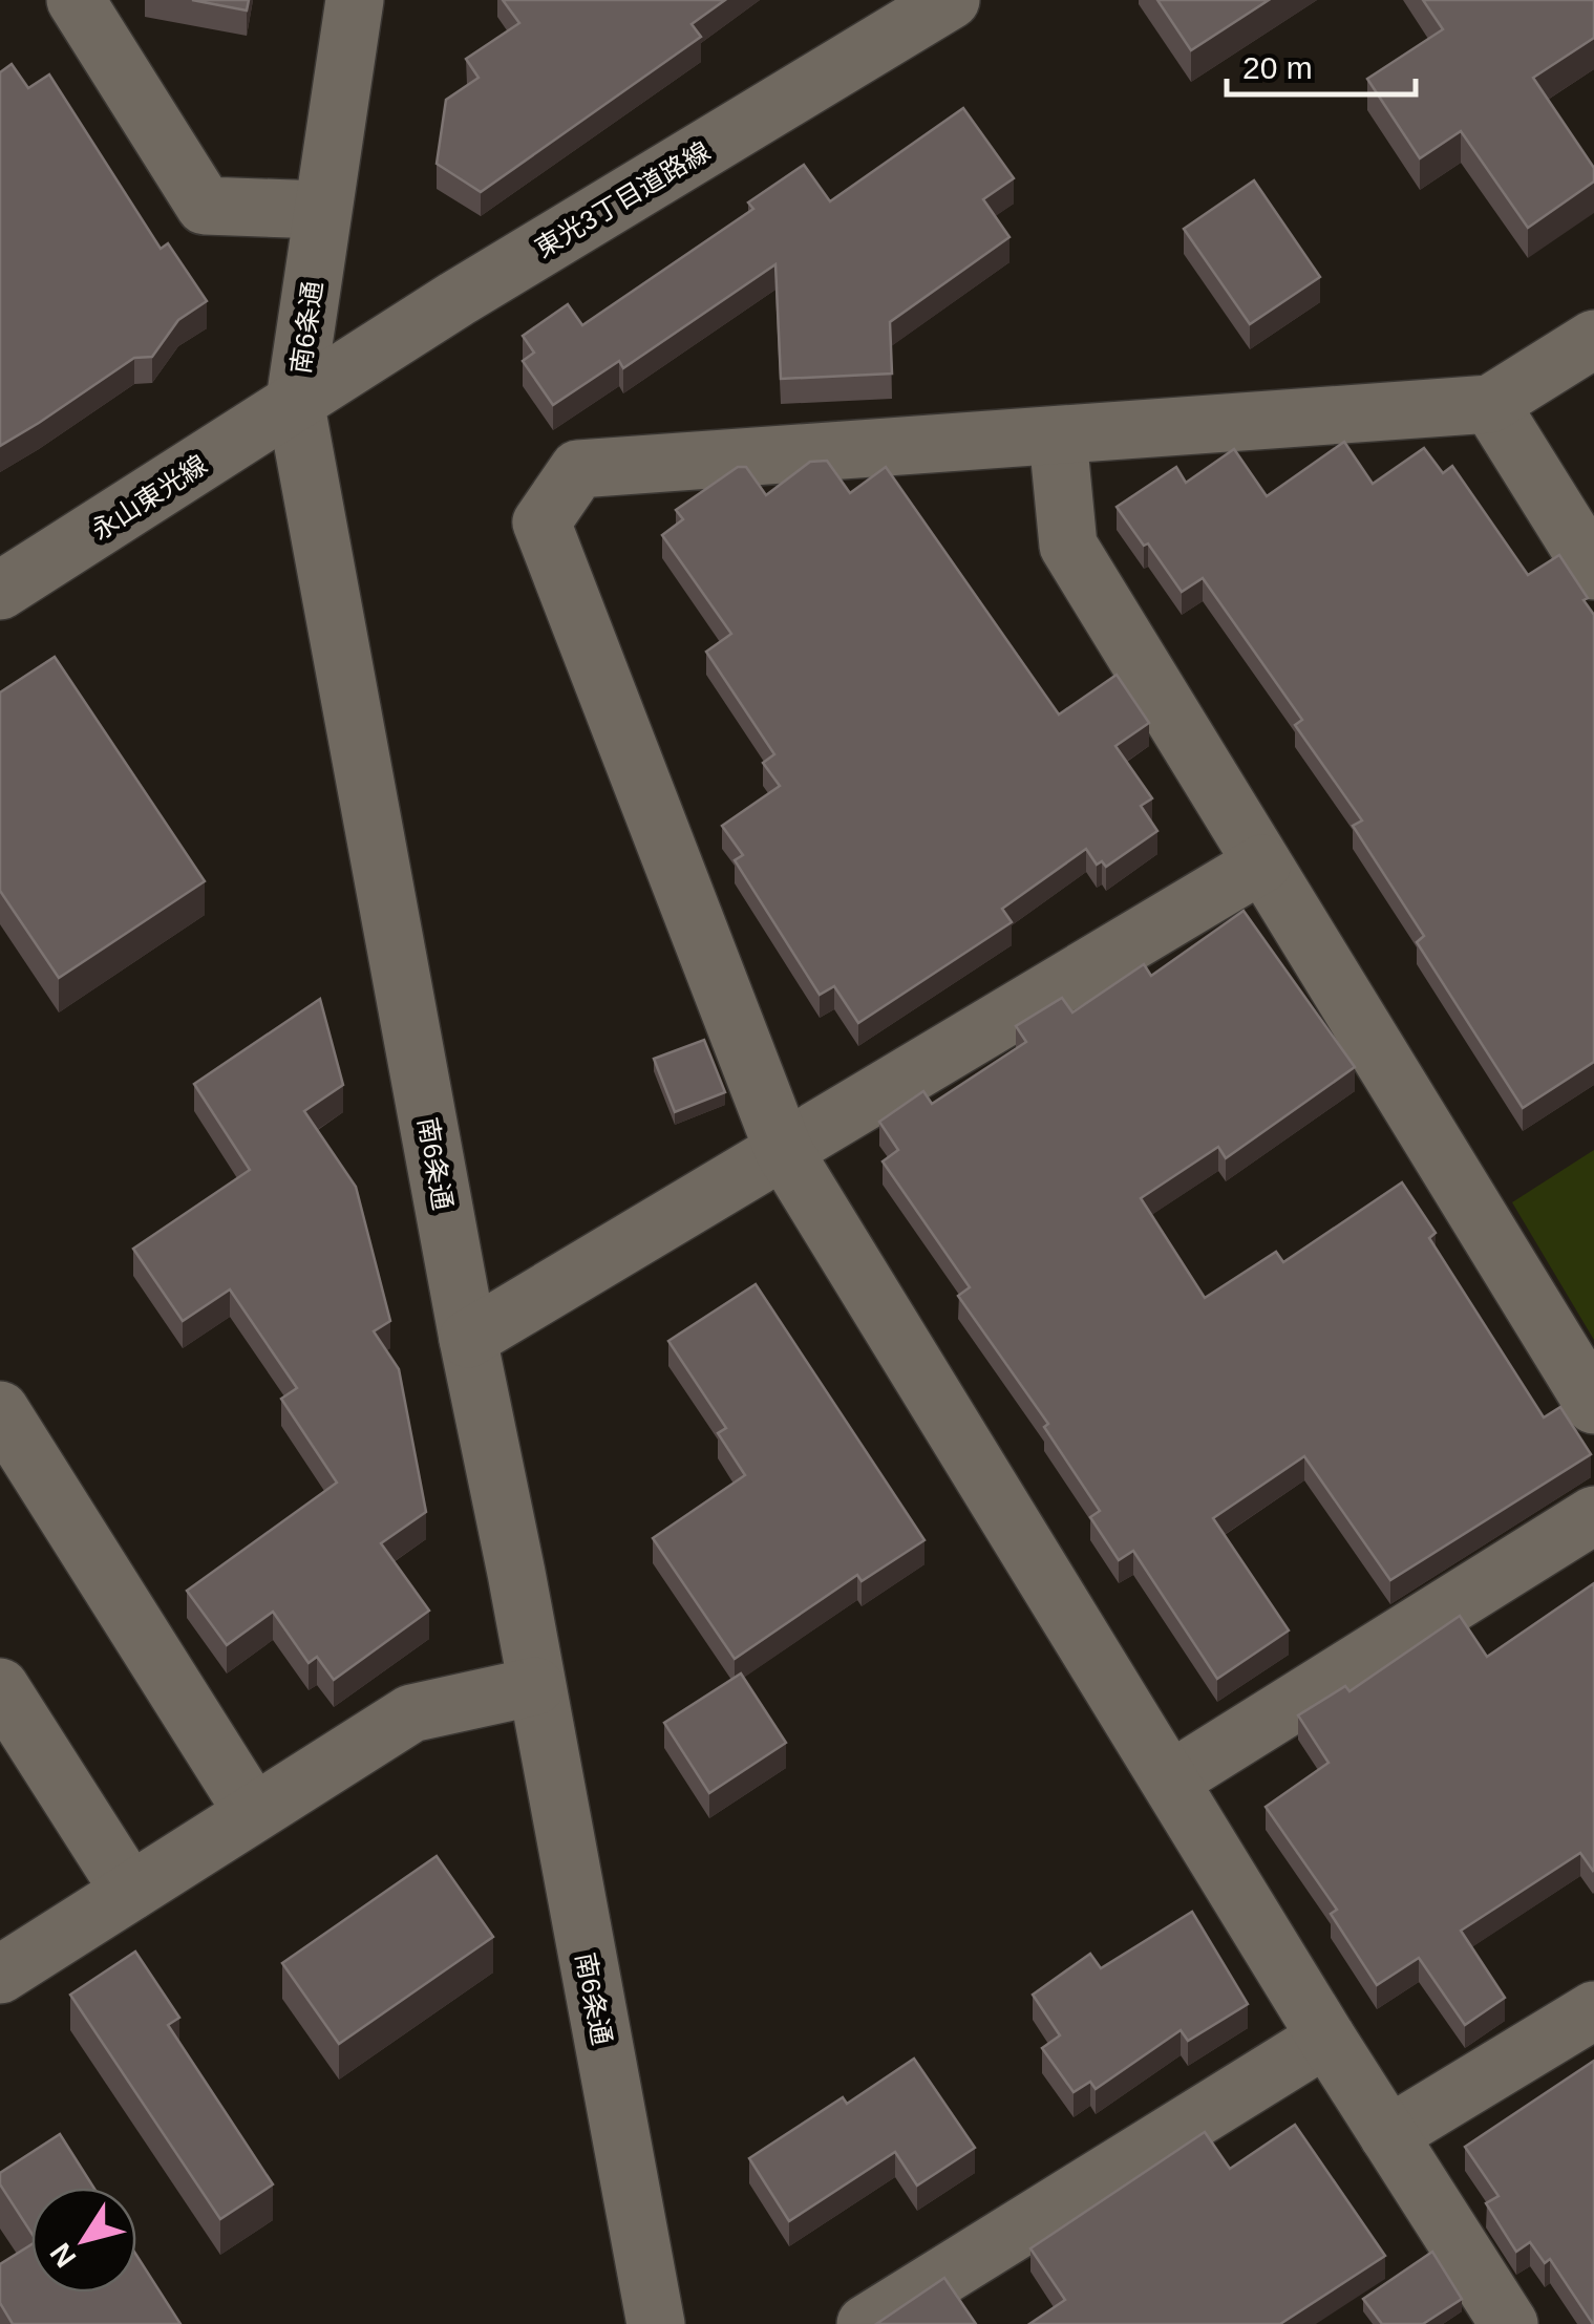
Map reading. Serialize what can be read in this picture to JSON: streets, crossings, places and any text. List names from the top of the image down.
{
  "streets": {
    "street": ["東光3丁目道路線", "南6条通", "永山東光線"]
  },
  "crossings": [
    ["東光3丁目道路線", "南6条通"],
    ["東光3丁目道路線", "永山東光線"],
    ["南6条通", "永山東光線"]
  ],
  "scale_bar": "20 m",
  "north": "bottom left"
}
